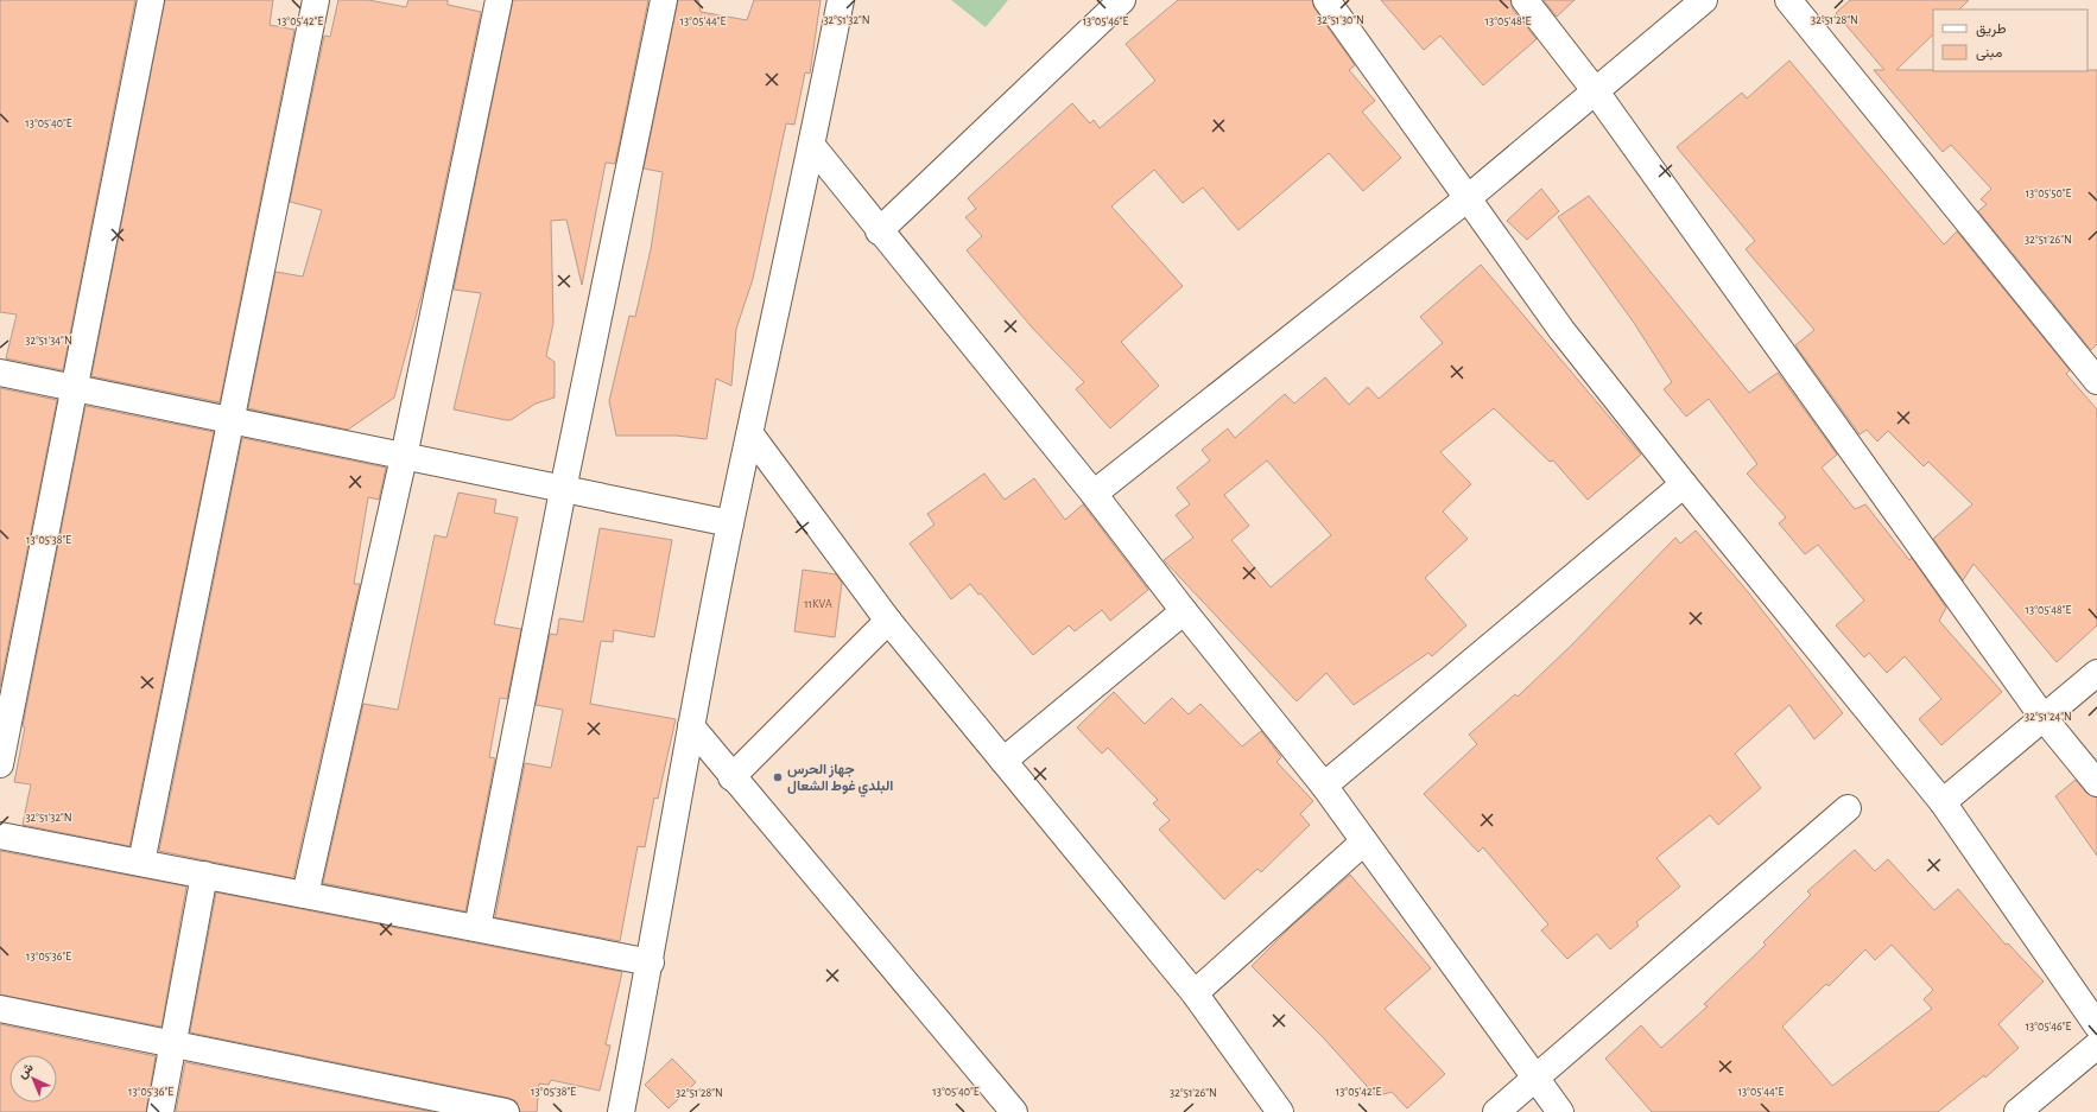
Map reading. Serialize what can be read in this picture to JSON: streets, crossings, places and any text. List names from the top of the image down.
{
  "places": ["جهاز الحرس البلدي غوط الشعال"],
  "house_numbers": ["11KVA"],
  "legend": ["طريق", "مبنى"],
  "north": "top left",
  "coordinates": [
    "32°51'32\"N",
    "32°51'30\"N",
    "32°51'28\"N",
    "13°05'42\"E",
    "13°05'44\"E",
    "13°05'46\"E",
    "13°05'48\"E",
    "13°05'40\"E",
    "13°05'50\"E",
    "32°51'26\"N",
    "32°51'34\"N",
    "13°05'38\"E",
    "32°51'24\"N",
    "13°05'36\"E"
  ]
}
